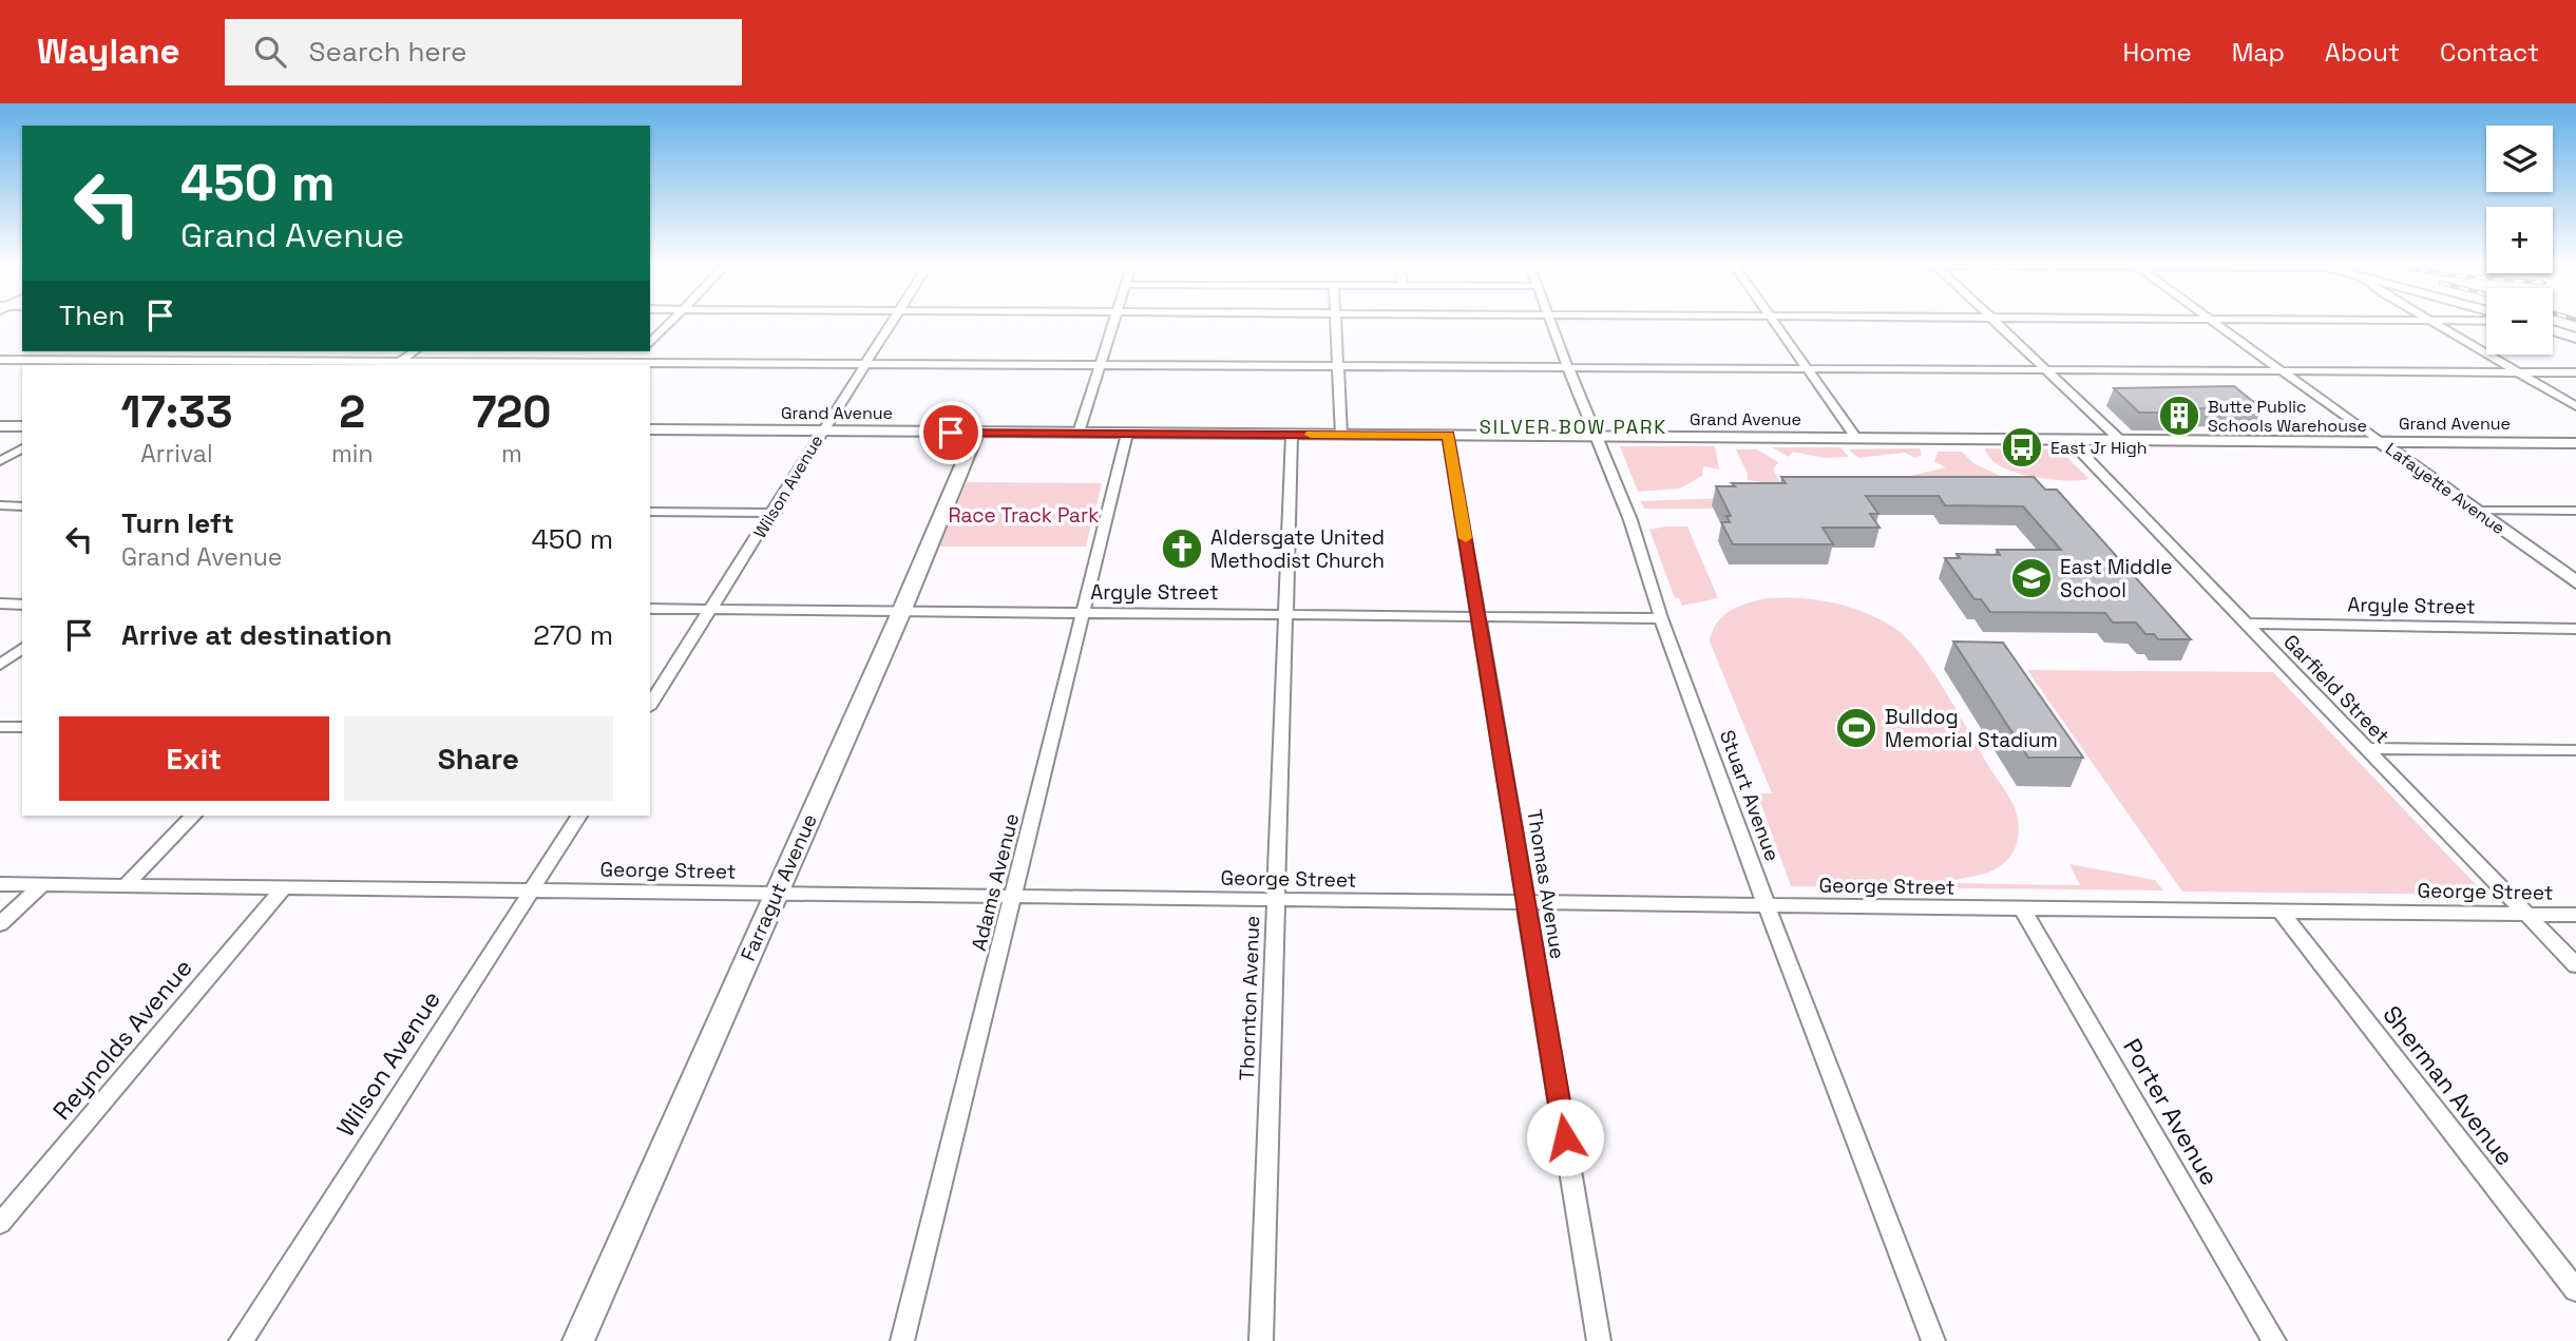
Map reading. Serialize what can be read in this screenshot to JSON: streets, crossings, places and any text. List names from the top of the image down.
{
  "streets": {
    "main road": ["Grand Avenue", "Lafayette Avenue", "Farragut Avenue"],
    "street": [
      "Wilson Avenue",
      "Argyle Street",
      "Garfield Street",
      "Stuart Avenue",
      "George Street",
      "Adams Avenue",
      "Thomas Avenue",
      "Thornton Avenue",
      "Reynolds Avenue",
      "Sherman Avenue",
      "Porter Avenue"
    ]
  },
  "crossings": [
    ["Grand Avenue", "Wilson Avenue"],
    ["Grand Avenue", "Lafayette Avenue"],
    ["Grand Avenue", "Garfield Street"],
    ["Grand Avenue", "Stuart Avenue"],
    ["Grand Avenue", "Adams Avenue"],
    ["Grand Avenue", "Thomas Avenue"],
    ["Grand Avenue", "Farragut Avenue"],
    ["Grand Avenue", "Thornton Avenue"],
    ["Wilson Avenue", "Argyle Street"],
    ["Wilson Avenue", "George Street"],
    ["Argyle Street", "Garfield Street"],
    ["Argyle Street", "Stuart Avenue"],
    ["Argyle Street", "Adams Avenue"],
    ["Argyle Street", "Thomas Avenue"],
    ["Argyle Street", "Farragut Avenue"],
    ["Argyle Street", "Thornton Avenue"],
    ["Garfield Street", "George Street"],
    ["Stuart Avenue", "George Street"],
    ["George Street", "Adams Avenue"],
    ["George Street", "Thomas Avenue"],
    ["George Street", "Farragut Avenue"],
    ["George Street", "Thornton Avenue"],
    ["George Street", "Reynolds Avenue"],
    ["George Street", "Sherman Avenue"],
    ["George Street", "Porter Avenue"]
  ],
  "districts": ["SILVER BOW PARK"],
  "parks": ["Race Track Park"],
  "places": {
    "building": ["Butte Public Schools Warehouse"],
    "bus stop": ["East Jr High"],
    "church": ["Aldersgate United Methodist Church"],
    "school or university": ["East Middle School"],
    "sports": ["Bulldog Memorial Stadium"]
  },
  "page": {
    "header": "Waylane",
    "search": "Search here",
    "nav": [
      "Home",
      "Map",
      "About",
      "Contact"
    ],
    "map_buttons": ["+", "−"],
    "turn": ["450 m", "Grand Avenue"],
    "then": "Then",
    "eta": [
      "17:33",
      "Arrival",
      "2",
      "min",
      "720",
      "m"
    ],
    "list": [
      {
        "name": "Turn left",
        "note": "Grand Avenue",
        "value": "450 m"
      },
      {
        "name": "Arrive at destination",
        "value": "270 m"
      }
    ],
    "buttons": ["Exit", "Share"]
  }
}
